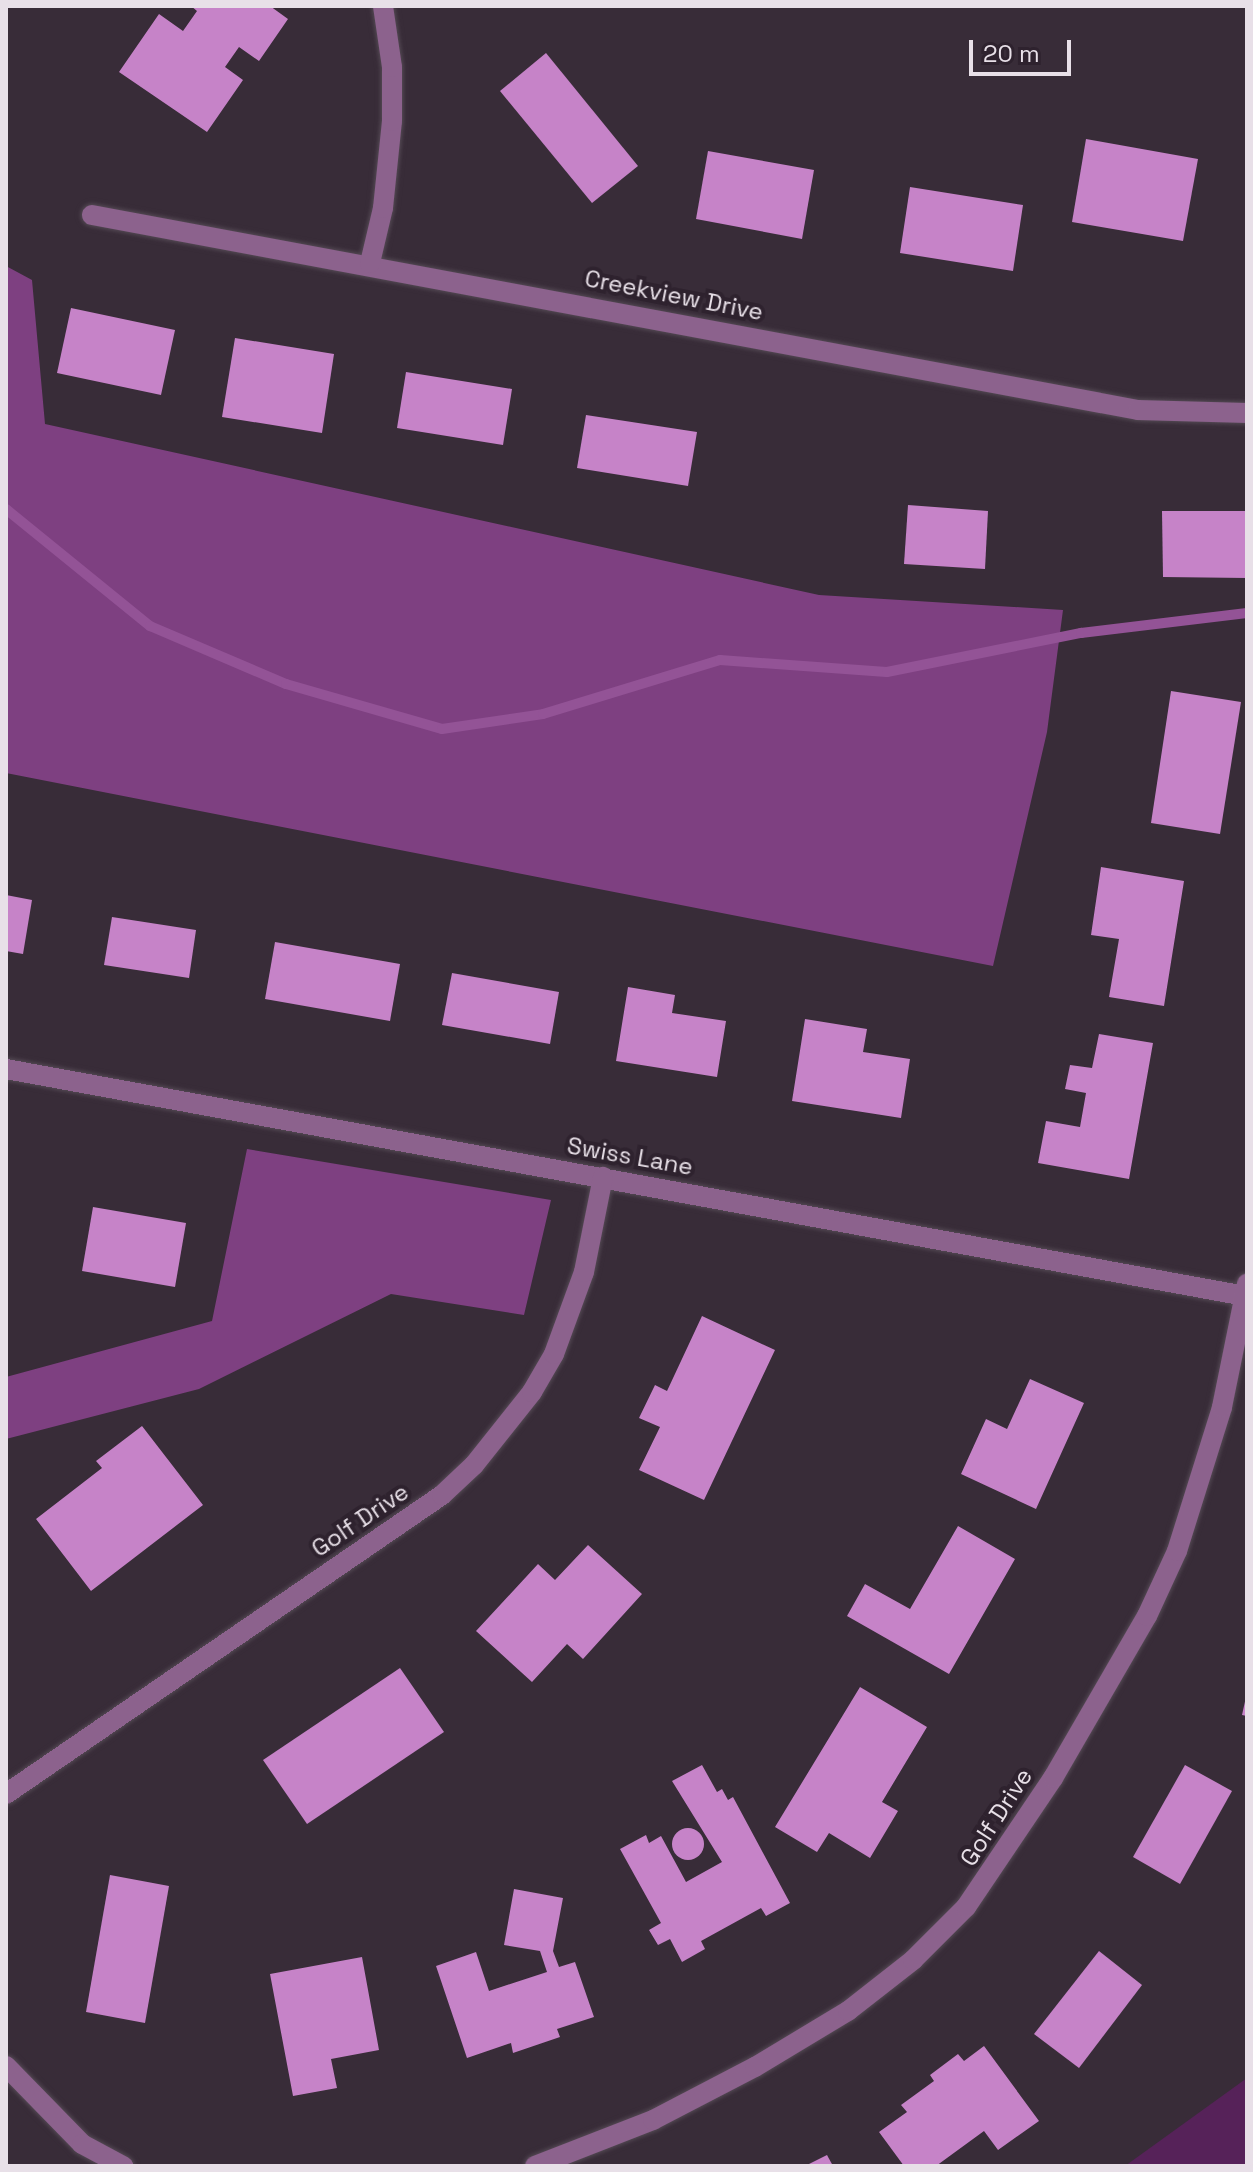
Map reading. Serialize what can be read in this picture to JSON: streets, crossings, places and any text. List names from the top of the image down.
{
  "streets": {
    "street": ["Creekview Drive", "Swiss Lane", "Golf Drive"]
  },
  "crossings": [
    ["Swiss Lane", "Golf Drive"]
  ],
  "scale_bar": "20 m"
}
